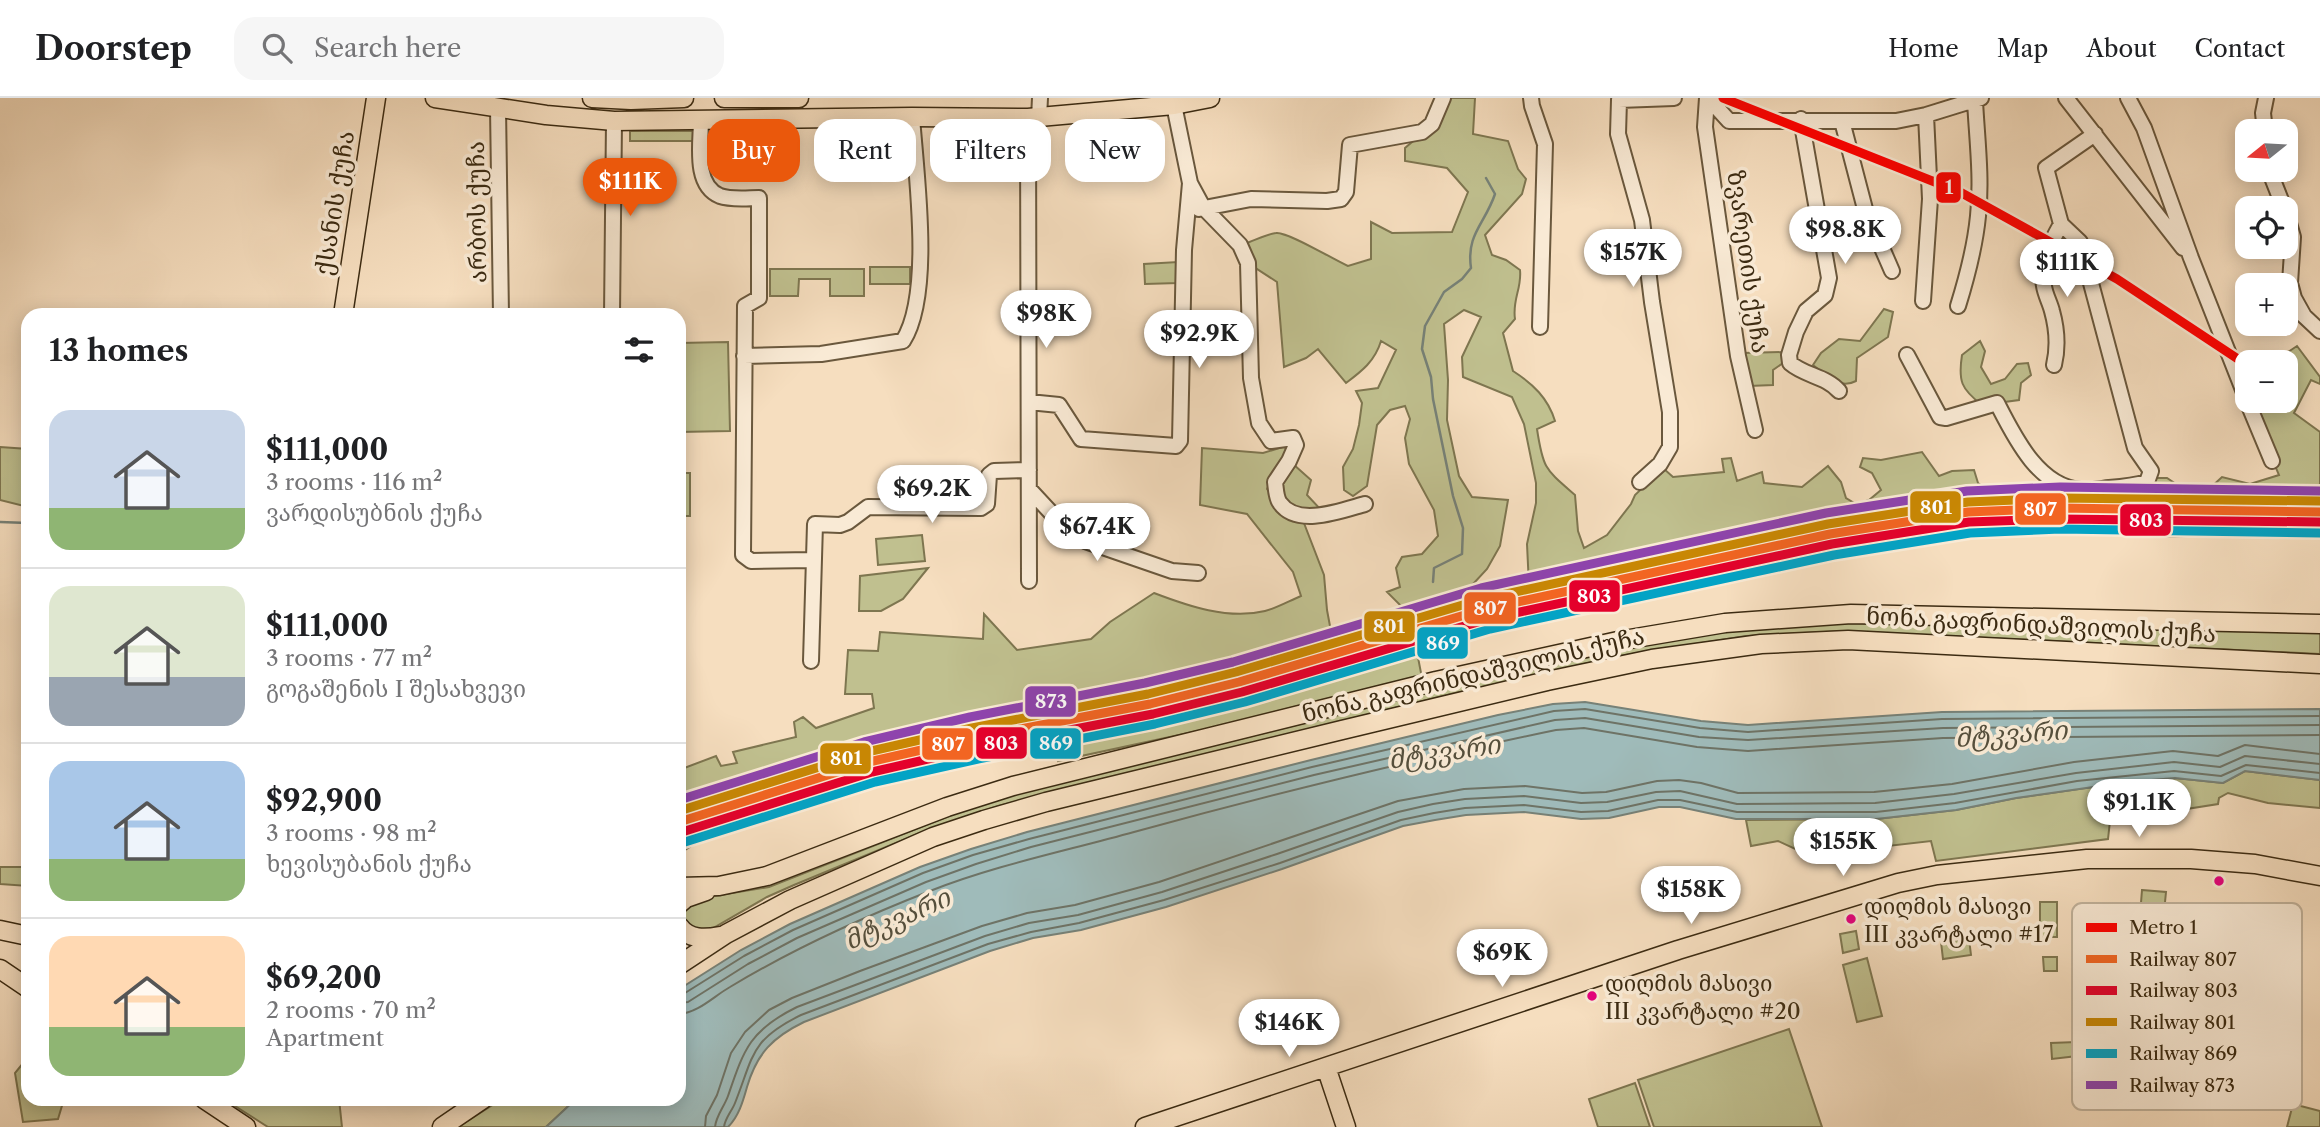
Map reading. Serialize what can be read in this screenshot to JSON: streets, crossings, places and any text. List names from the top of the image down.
{
  "streets": {
    "main road": ["ქსანის ქუჩა", "ნონა გაფრინდაშვილის ქუჩა"],
    "street": ["არბოს ქუჩა", "ზვარეთის ქუჩა"]
  },
  "water": ["მტკვარი"],
  "places": ["დიღმის მასივი III კვარტალი #17", "დიღმის მასივი III კვარტალი #20"],
  "lines": [
    "metro line 1",
    "rail line 873",
    "rail line 801",
    "rail line 807",
    "rail line 803",
    "rail line 869"
  ],
  "legend": [
    "Metro 1",
    "Railway 807",
    "Railway 803",
    "Railway 801",
    "Railway 869",
    "Railway 873"
  ],
  "north": "left",
  "page": {
    "header": "Doorstep",
    "search": "Search here",
    "nav": [
      "Home",
      "Map",
      "About",
      "Contact"
    ],
    "map_buttons": ["+", "−"],
    "chip": [
      "Buy",
      "Rent",
      "Filters",
      "New"
    ],
    "price": [
      "$111K",
      "$98.8K",
      "$157K",
      "$111K",
      "$98K",
      "$92.9K",
      "$69.2K",
      "$67.4K",
      "$91.1K",
      "$155K",
      "$158K",
      "$69K",
      "$146K"
    ],
    "heading": "13 homes",
    "list": [
      {
        "name": "$111,000",
        "note": "3 rooms · 116 m² · ვარდისუბნის ქუჩა"
      },
      {
        "name": "$111,000",
        "note": "3 rooms · 77 m² · გოგაშენის I შესახვევი"
      },
      {
        "name": "$92,900",
        "note": "3 rooms · 98 m² · ხევისუბანის ქუჩა"
      },
      {
        "name": "$69,200",
        "note": "2 rooms · 70 m² · Apartment"
      }
    ]
  }
}
